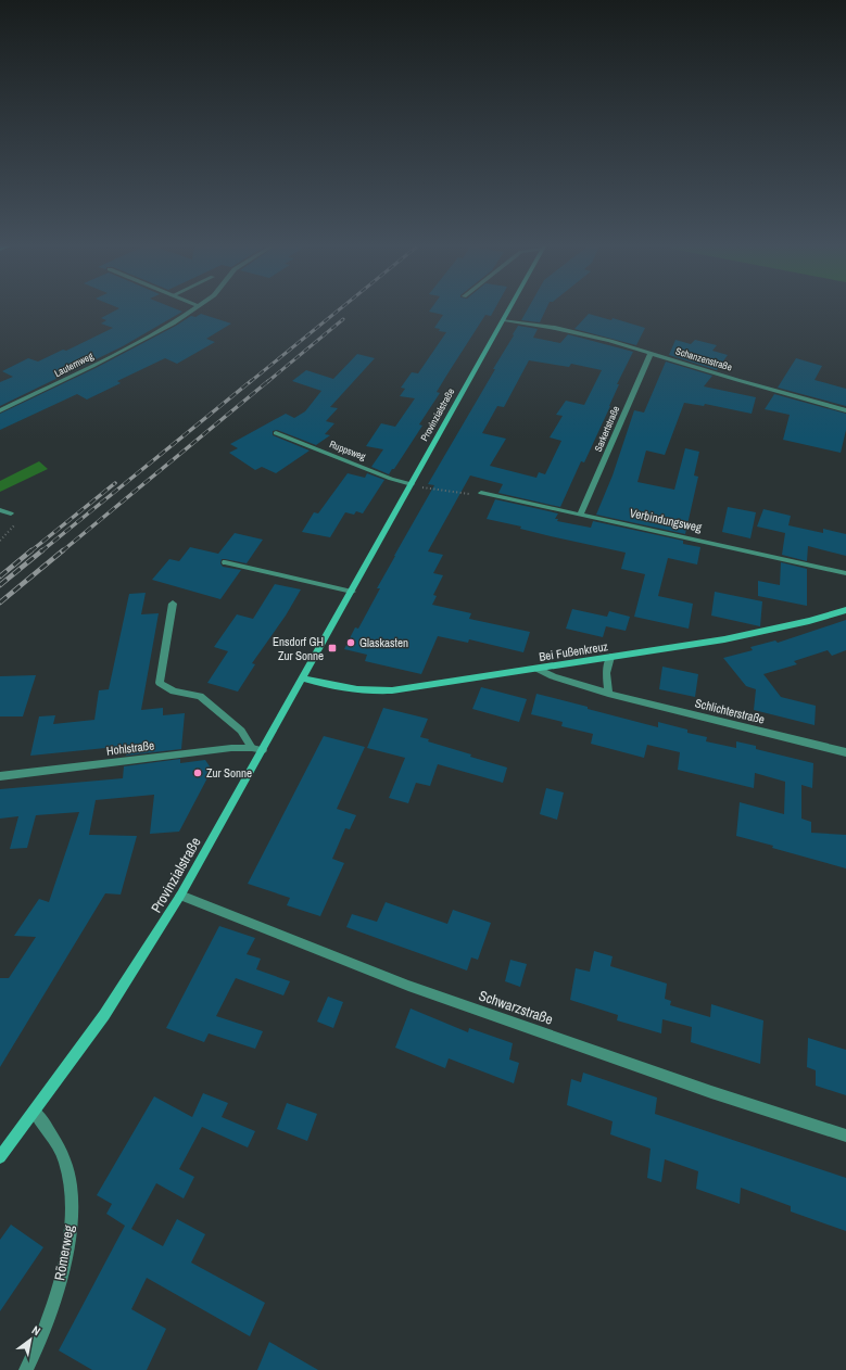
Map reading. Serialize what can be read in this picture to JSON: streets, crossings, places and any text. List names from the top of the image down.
{
  "streets": {
    "street": [
      "Schanzenstraße",
      "Lauternweg",
      "Provinzialstraße",
      "Sarkertstraße",
      "Ruppsweg",
      "Verbindungsweg",
      "Bei Fußenkreuz",
      "Schlichterstraße",
      "Hohlstraße",
      "Schwarzstraße",
      "Römerweg"
    ]
  },
  "crossings": [
    ["Schanzenstraße", "Provinzialstraße"],
    ["Schanzenstraße", "Sarkertstraße"],
    ["Provinzialstraße", "Ruppsweg"],
    ["Provinzialstraße", "Bei Fußenkreuz"],
    ["Provinzialstraße", "Hohlstraße"],
    ["Provinzialstraße", "Schwarzstraße"],
    ["Provinzialstraße", "Römerweg"],
    ["Sarkertstraße", "Verbindungsweg"],
    ["Bei Fußenkreuz", "Schlichterstraße"]
  ],
  "places": {
    "other": ["Glaskasten", "Zur Sonne"],
    "transit": ["Ensdorf GH Zur Sonne"]
  },
  "north": "top right"
}
